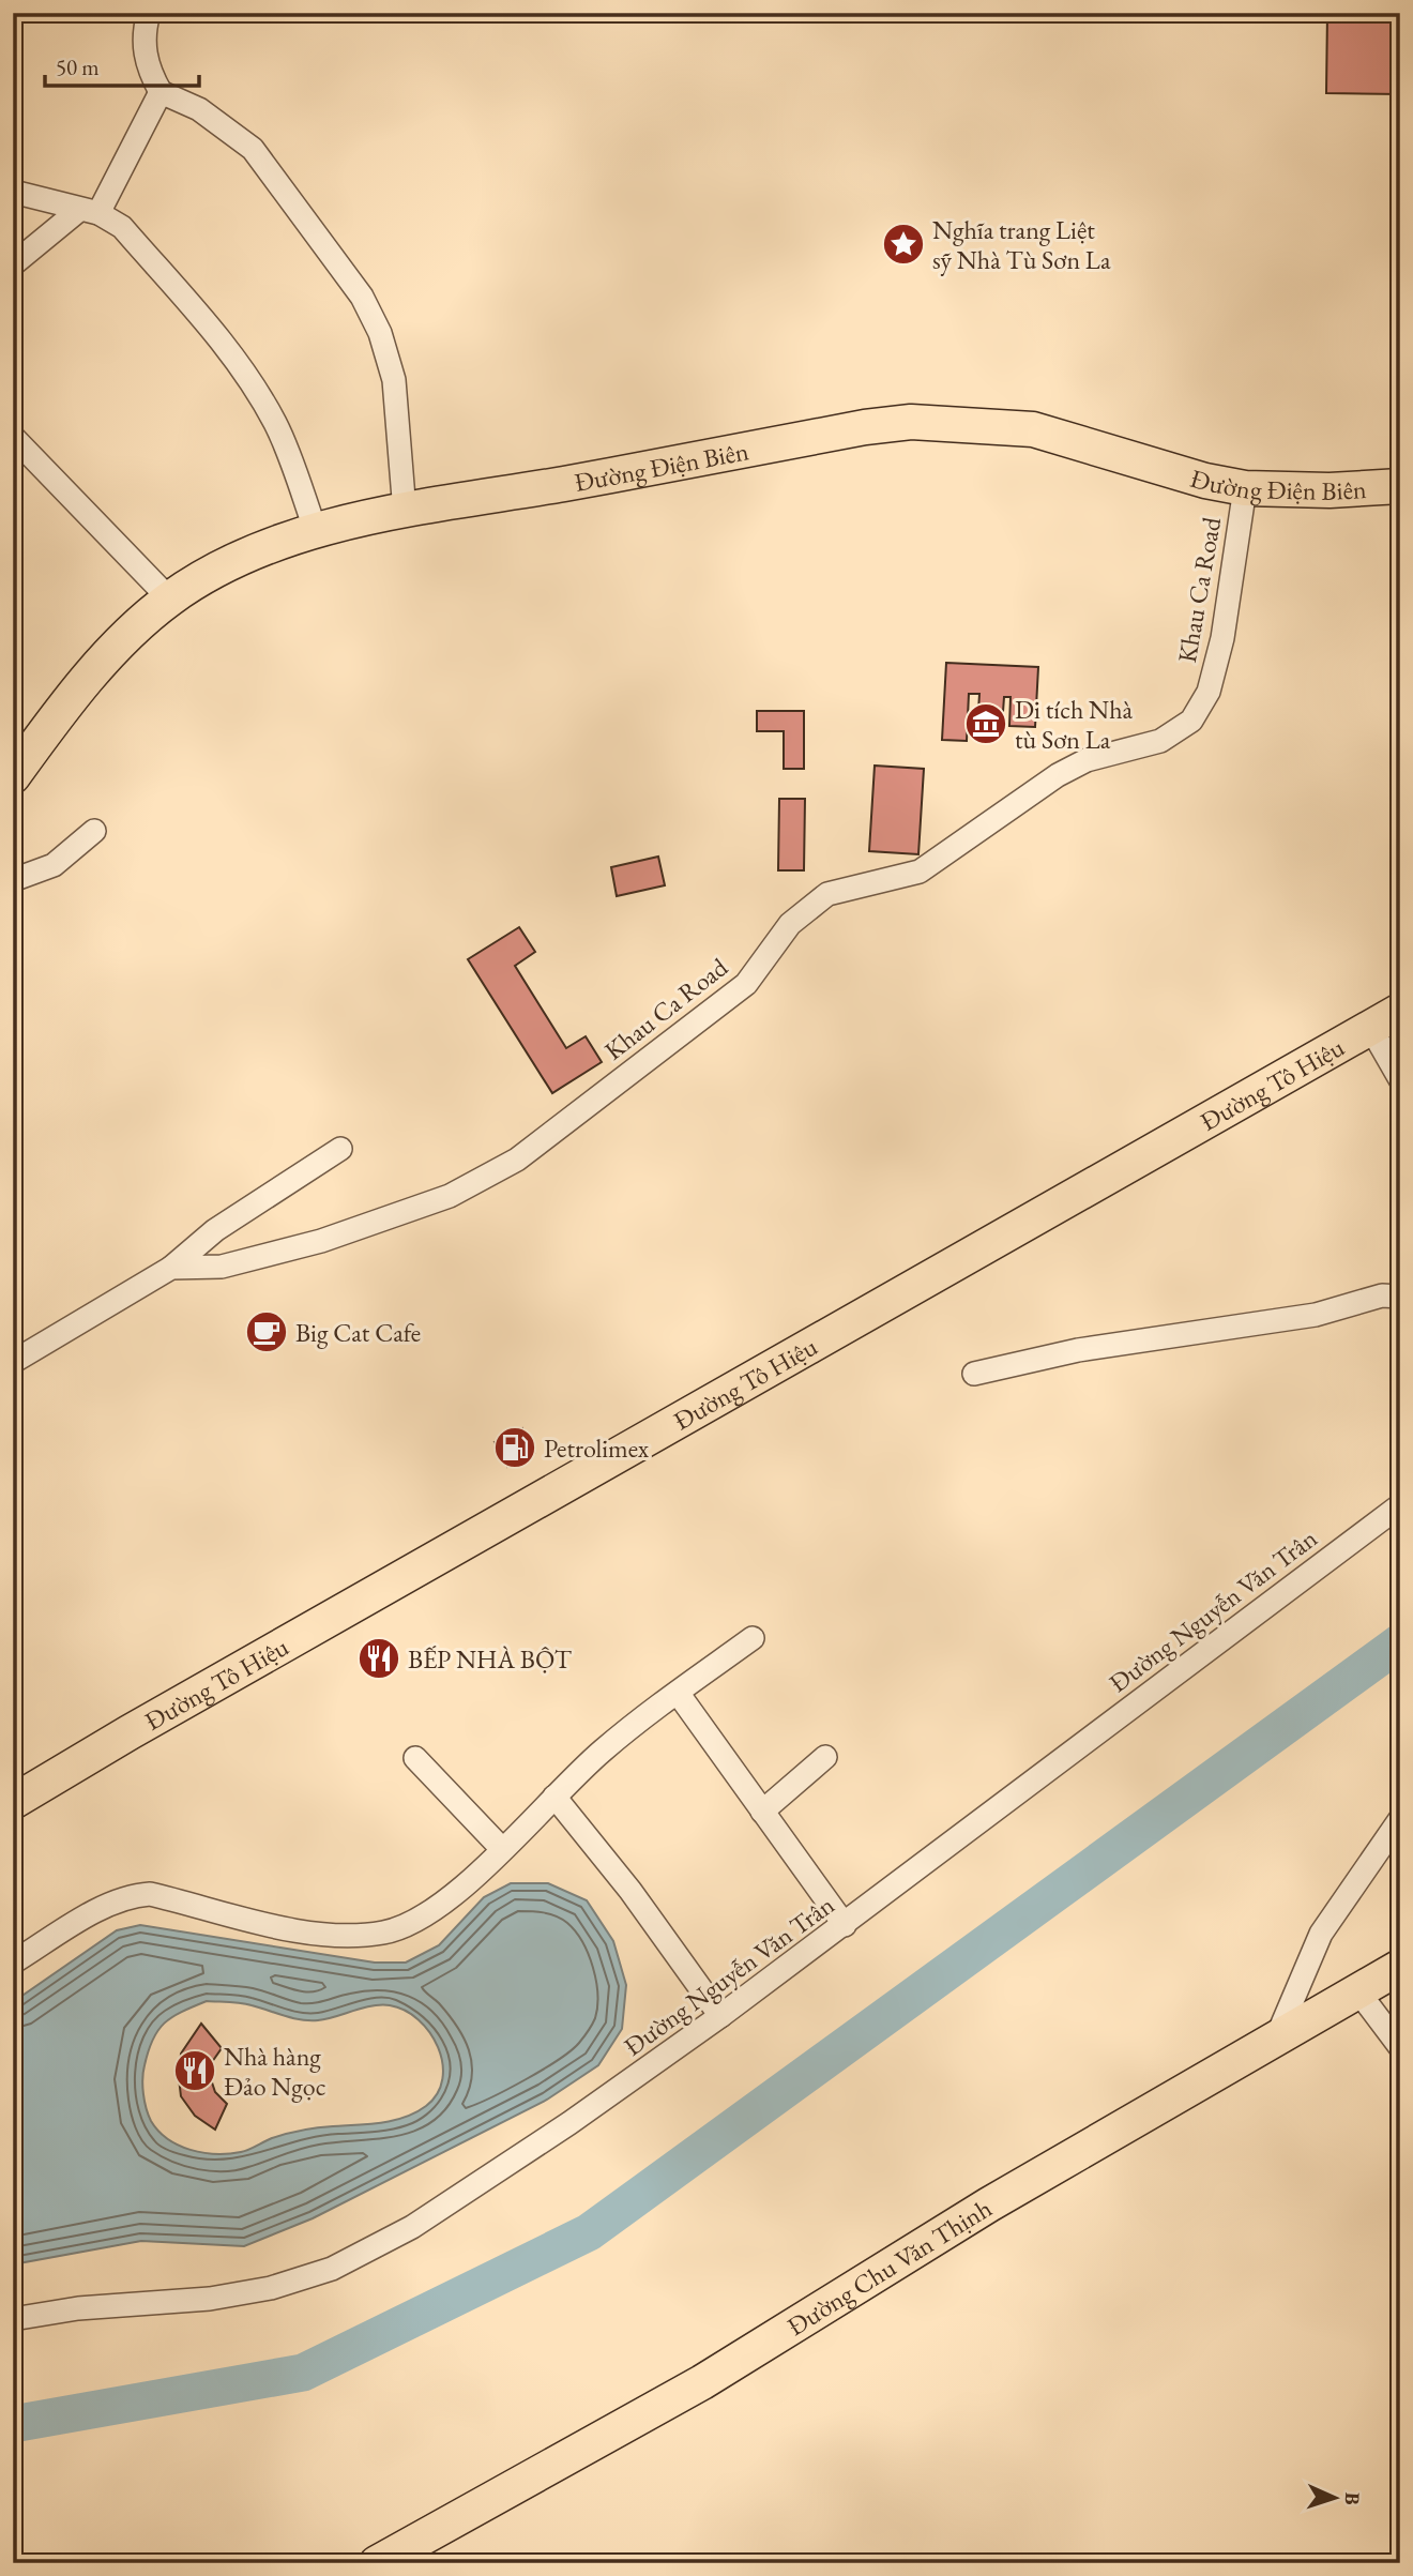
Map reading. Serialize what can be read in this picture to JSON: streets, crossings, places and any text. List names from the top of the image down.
{
  "streets": {
    "main road": ["Đường Điện Biên", "Đường Tô Hiệu", "Đường Chu Văn Thịnh"],
    "street": ["Khau Ca Road", "Đường Nguyễn Văn Trân"]
  },
  "crossings": [
    ["Đường Điện Biên", "Khau Ca Road"]
  ],
  "places": {
    "place": ["Nghĩa trang Liệt sỹ Nhà Tù Sơn La"],
    "museum": ["Di tích Nhà tù Sơn La"],
    "cafe": ["Big Cat Cafe"],
    "fuel station": ["Petrolimex"],
    "restaurant": ["BẾP NHÀ BỘT", "Nhà hàng Đảo Ngọc"]
  },
  "scale_bar": "50 m",
  "north": "right"
}
